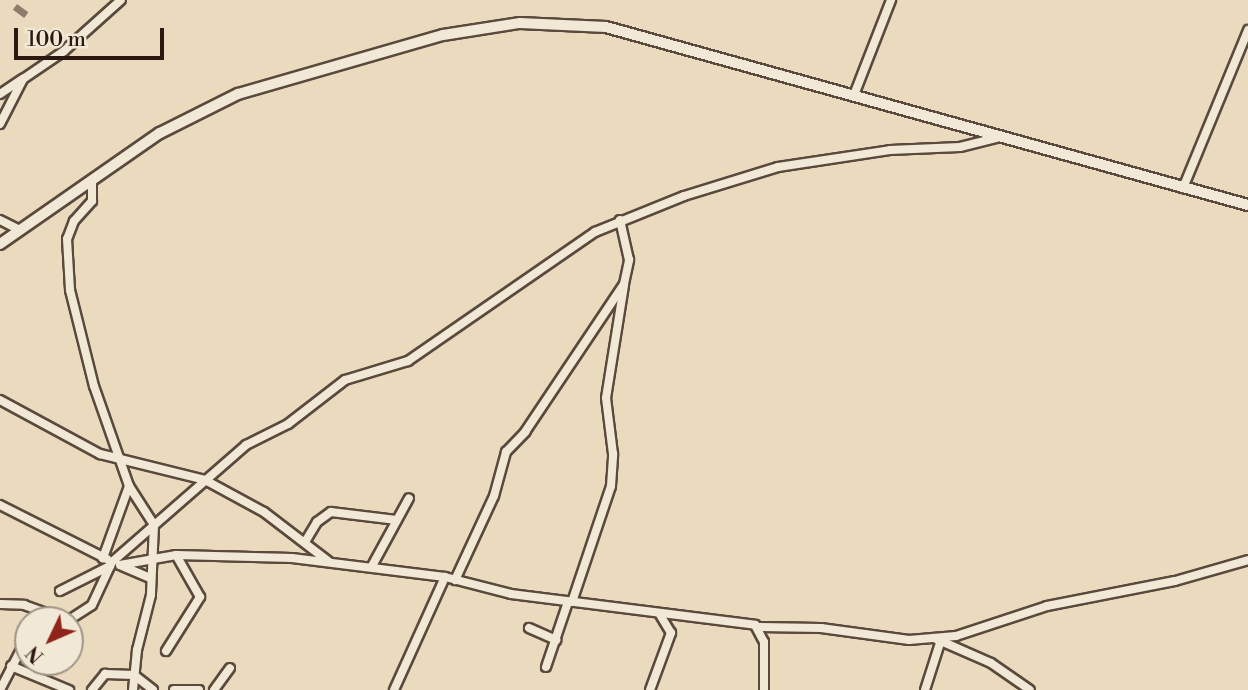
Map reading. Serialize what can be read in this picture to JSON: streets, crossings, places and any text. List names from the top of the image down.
{
  "scale_bar": "100 m",
  "north": "bottom left"
}
